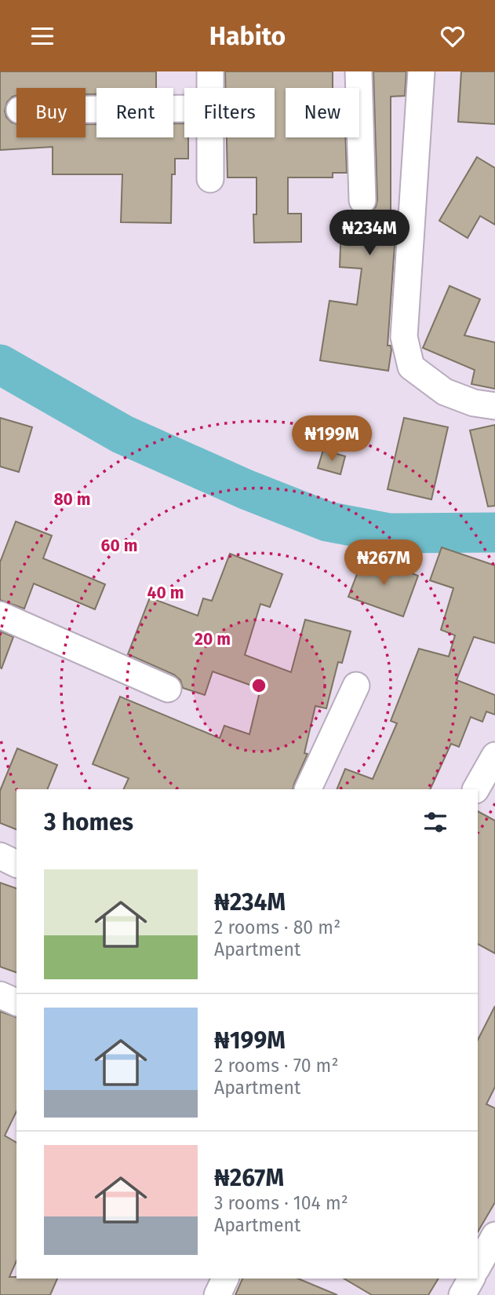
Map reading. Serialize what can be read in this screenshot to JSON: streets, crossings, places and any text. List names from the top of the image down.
{
  "page": {
    "header": "Habito",
    "chip": [
      "Buy",
      "Rent",
      "Filters",
      "New"
    ],
    "price": ["₦234M", "₦199M", "₦267M"],
    "heading": "3 homes",
    "list": [
      {
        "name": "₦234M",
        "note": "2 rooms · 80 m² · Apartment"
      },
      {
        "name": "₦199M",
        "note": "2 rooms · 70 m² · Apartment"
      },
      {
        "name": "₦267M",
        "note": "3 rooms · 104 m² · Apartment"
      }
    ]
  },
  "rings": [
    "80 m",
    "60 m",
    "40 m",
    "20 m"
  ]
}
